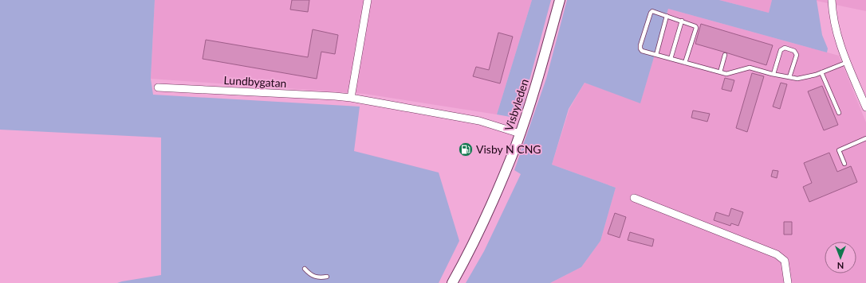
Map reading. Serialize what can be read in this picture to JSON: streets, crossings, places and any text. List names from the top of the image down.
{
  "streets": {
    "main road": ["Visbyleden"],
    "street": ["Lundbygatan"]
  },
  "crossings": [
    ["Lundbygatan", "Visbyleden"]
  ],
  "places": {
    "fuel station": ["Visby N CNG"]
  },
  "north": "bottom"
}
